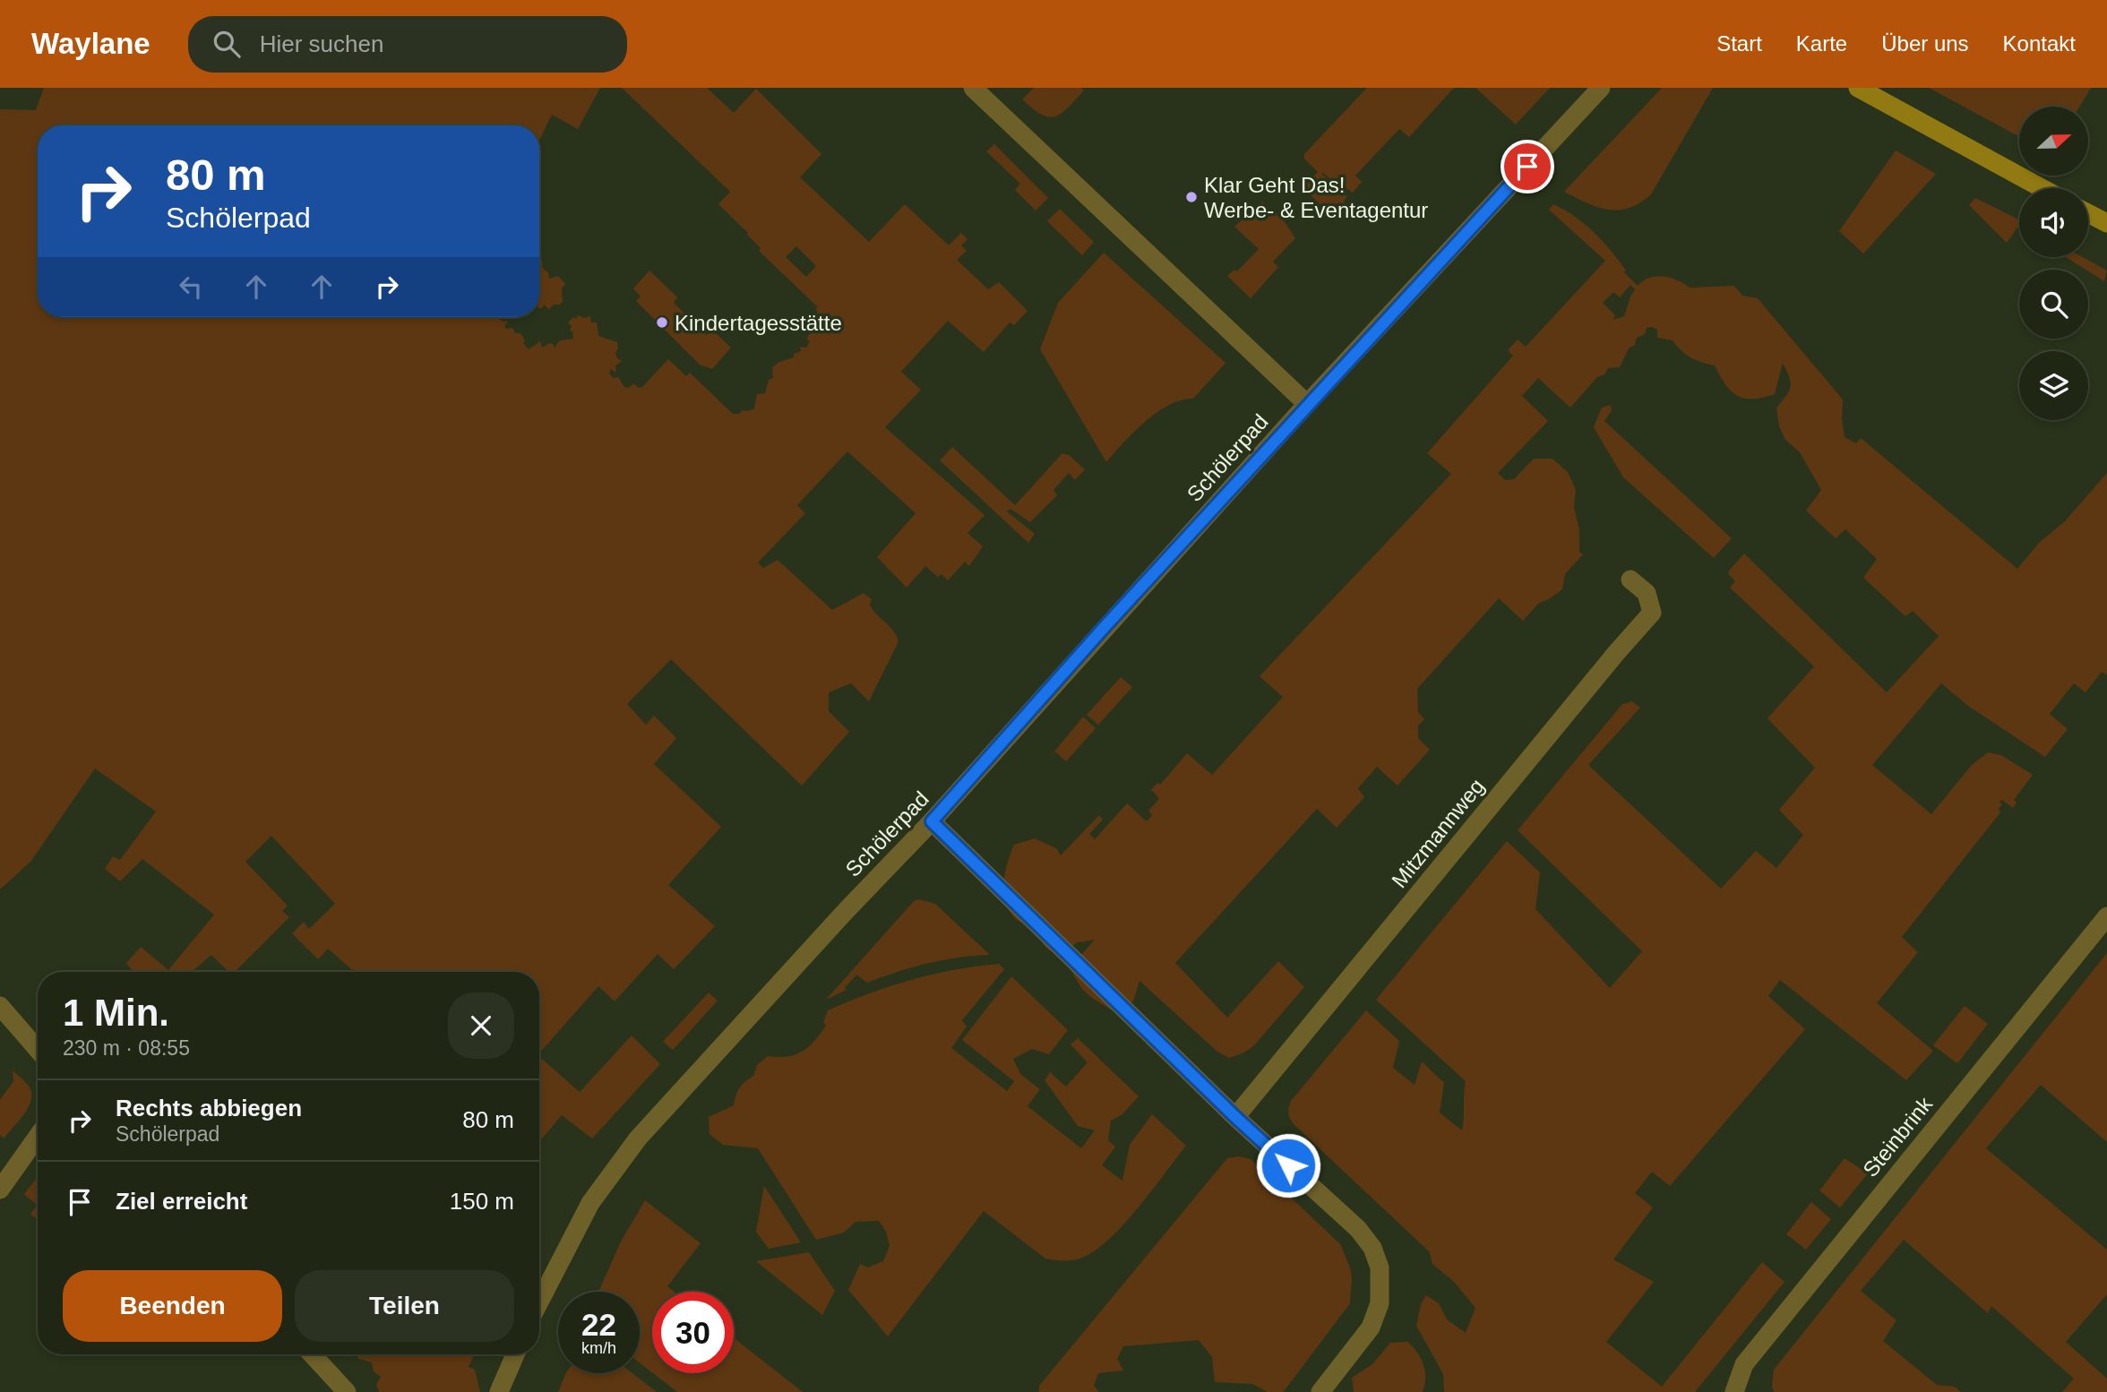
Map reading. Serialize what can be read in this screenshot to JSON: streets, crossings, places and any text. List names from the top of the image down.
{
  "streets": {
    "street": ["Schölerpad", "Mitzmannweg", "Steinbrink"]
  },
  "places": ["Klar Geht Das! Werbe- & Eventagentur", "Kindertagesstätte"],
  "north": "right",
  "page": {
    "header": "Waylane",
    "search": "Hier suchen",
    "nav": [
      "Start",
      "Karte",
      "Über uns",
      "Kontakt"
    ],
    "turn": ["80 m", "Schölerpad"],
    "heading": ["1 Min.", "230 m · 08:55"],
    "list": [
      {
        "name": "Rechts abbiegen",
        "note": "Schölerpad",
        "value": "80 m"
      },
      {
        "name": "Ziel erreicht",
        "value": "150 m"
      }
    ],
    "buttons": ["Beenden", "Teilen"],
    "speed": "22 km/h",
    "limit": "30"
  }
}
